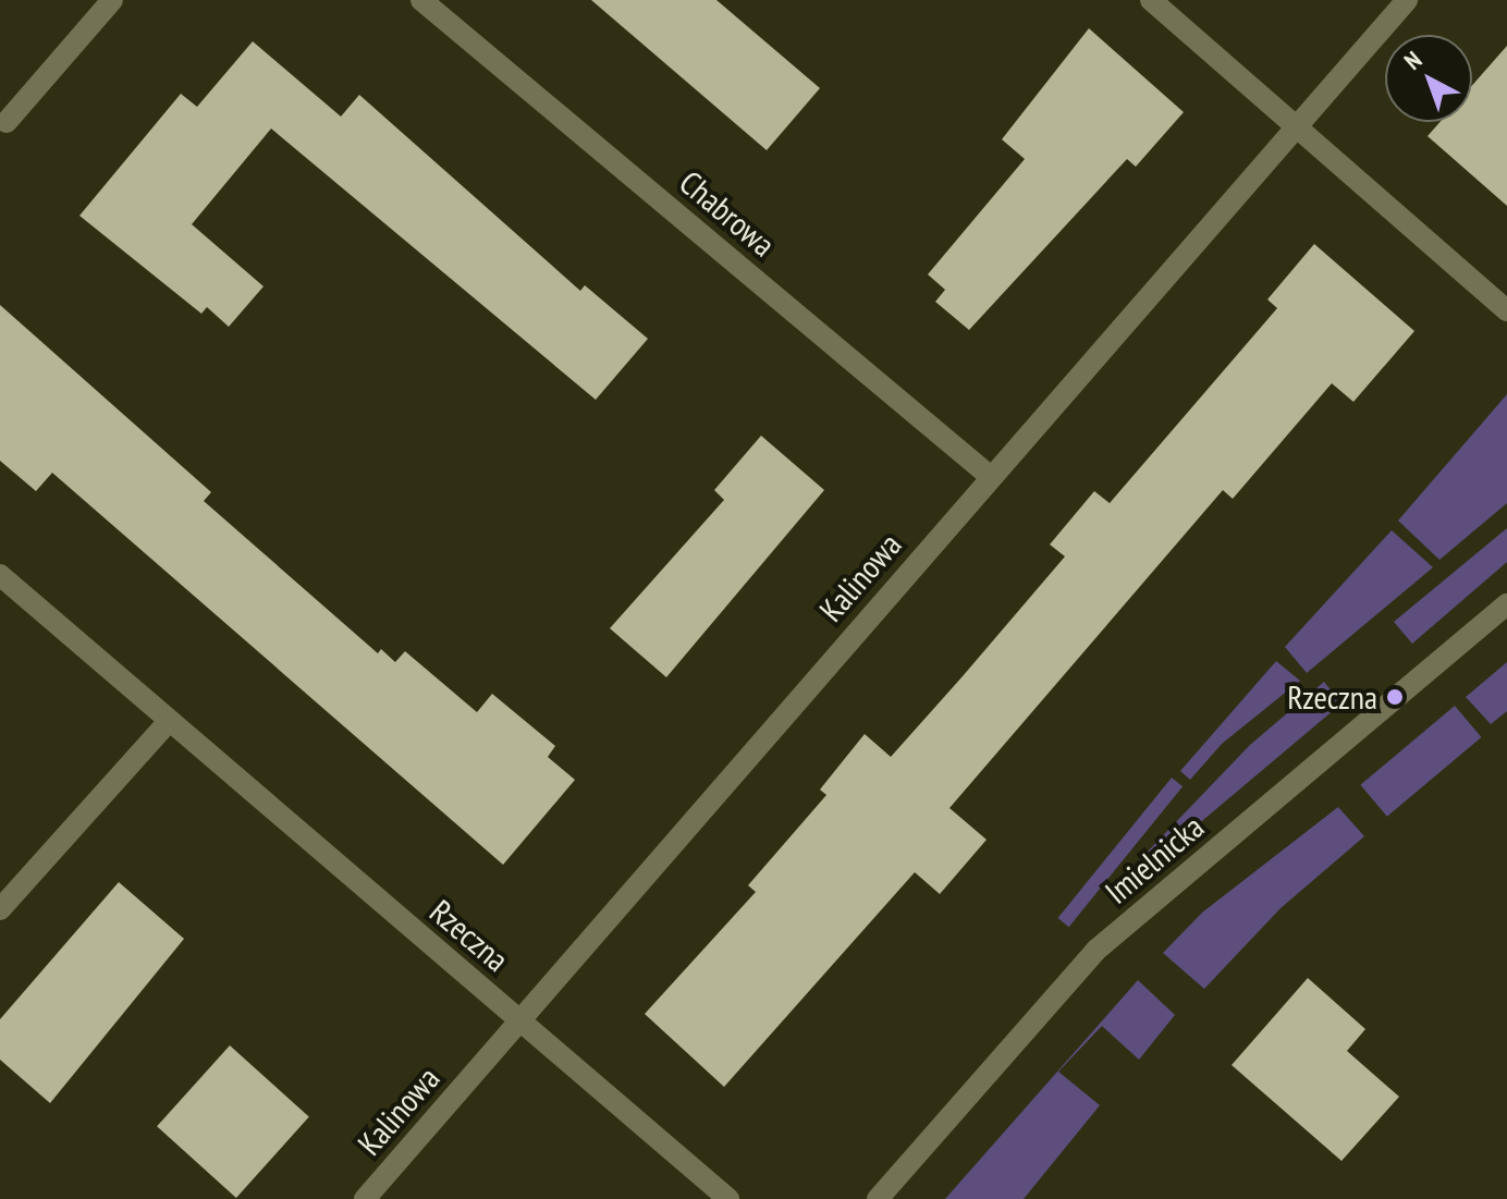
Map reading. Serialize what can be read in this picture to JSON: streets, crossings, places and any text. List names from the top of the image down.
{
  "streets": {
    "street": [
      "Chabrowa",
      "Kalinowa",
      "Imielnicka",
      "Rzeczna"
    ]
  },
  "crossings": [
    ["Chabrowa", "Kalinowa"],
    ["Kalinowa", "Rzeczna"]
  ],
  "places": ["Rzeczna"],
  "north": "top left"
}
